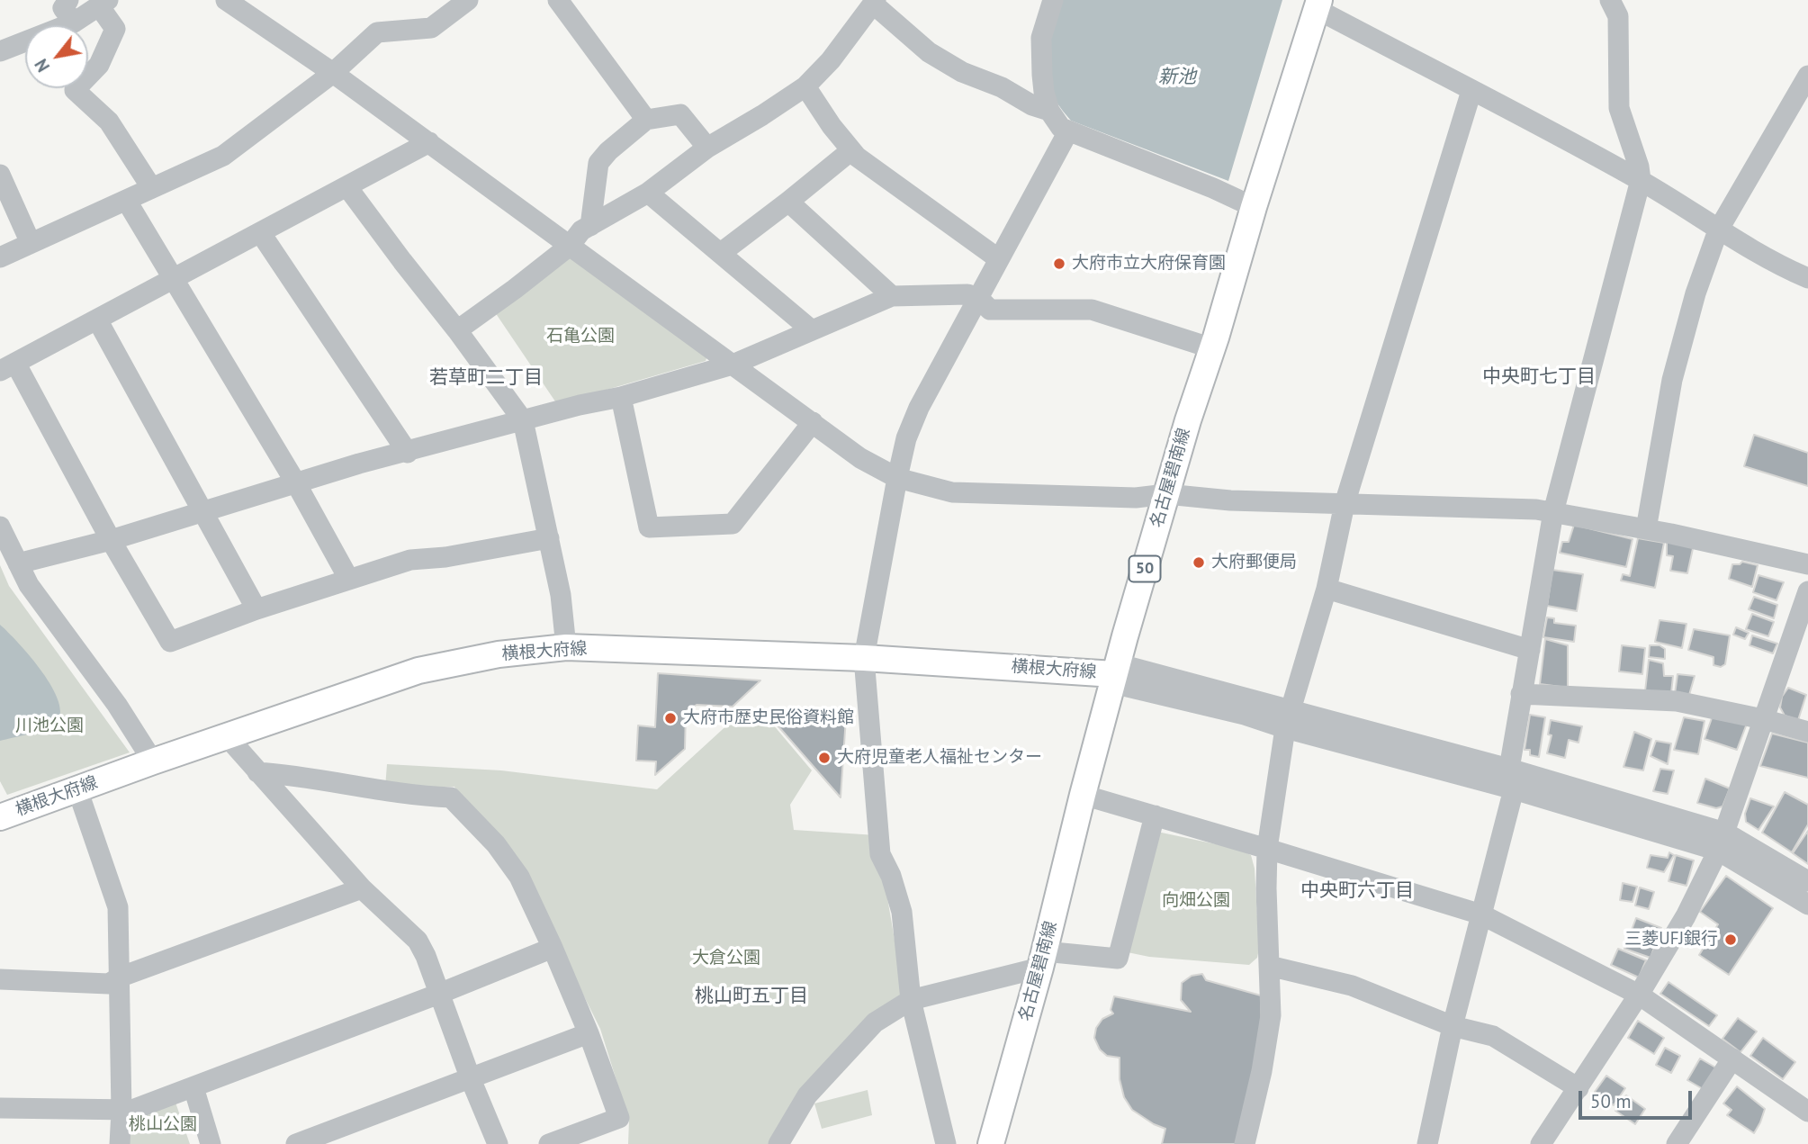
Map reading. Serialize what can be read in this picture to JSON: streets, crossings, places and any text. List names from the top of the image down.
{
  "streets": {
    "main road": ["名古屋碧南線", "50", "横根大府線"]
  },
  "crossings": [
    ["名古屋碧南線", "横根大府線"]
  ],
  "districts": [
    "中央町七丁目",
    "若草町二丁目",
    "中央町六丁目",
    "桃山町五丁目"
  ],
  "water": ["新池"],
  "parks": [
    "石亀公園",
    "川池公園",
    "向畑公園",
    "大倉公園",
    "桃山公園"
  ],
  "places": [
    "大府市立大府保育園",
    "大府郵便局",
    "大府市歴史民俗資料館",
    "大府児童老人福祉センター",
    "三菱UFJ銀行"
  ],
  "scale_bar": "50 m",
  "north": "bottom left"
}
